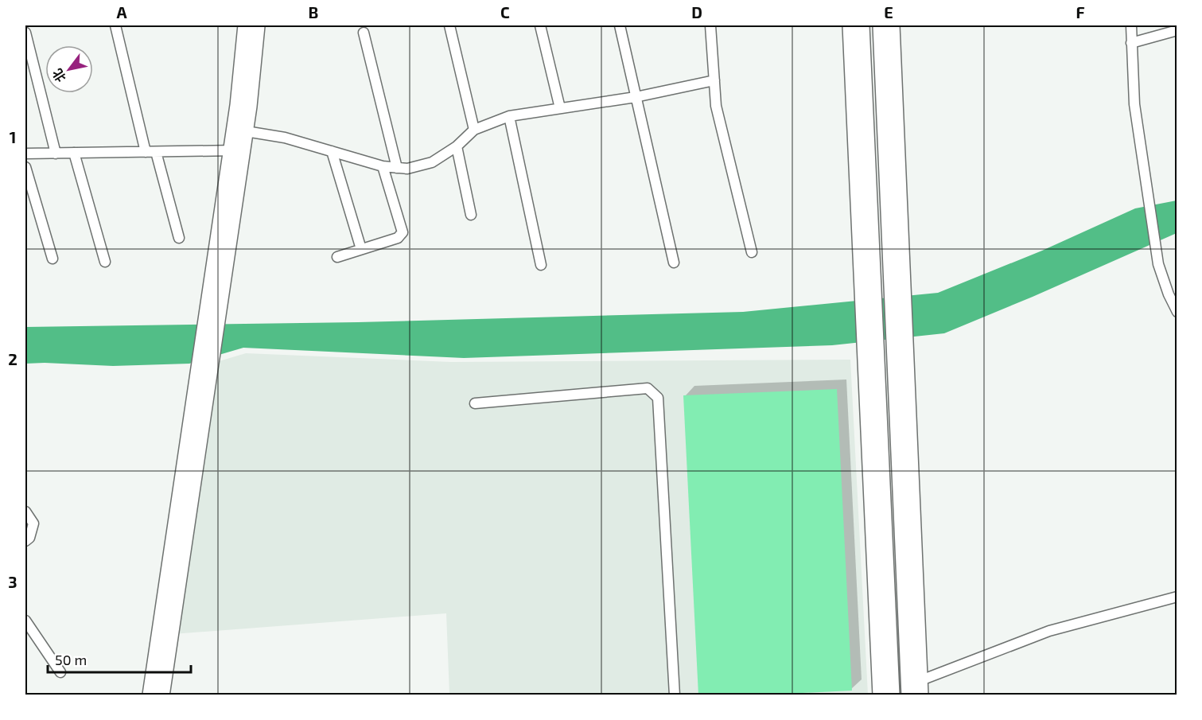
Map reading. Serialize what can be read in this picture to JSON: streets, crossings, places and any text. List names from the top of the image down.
{
  "scale_bar": "50 m",
  "north": "bottom left",
  "grid": {
    "columns": [
      "A",
      "B",
      "C",
      "D",
      "E",
      "F"
    ],
    "rows": ["1", "2", "3"]
  }
}
